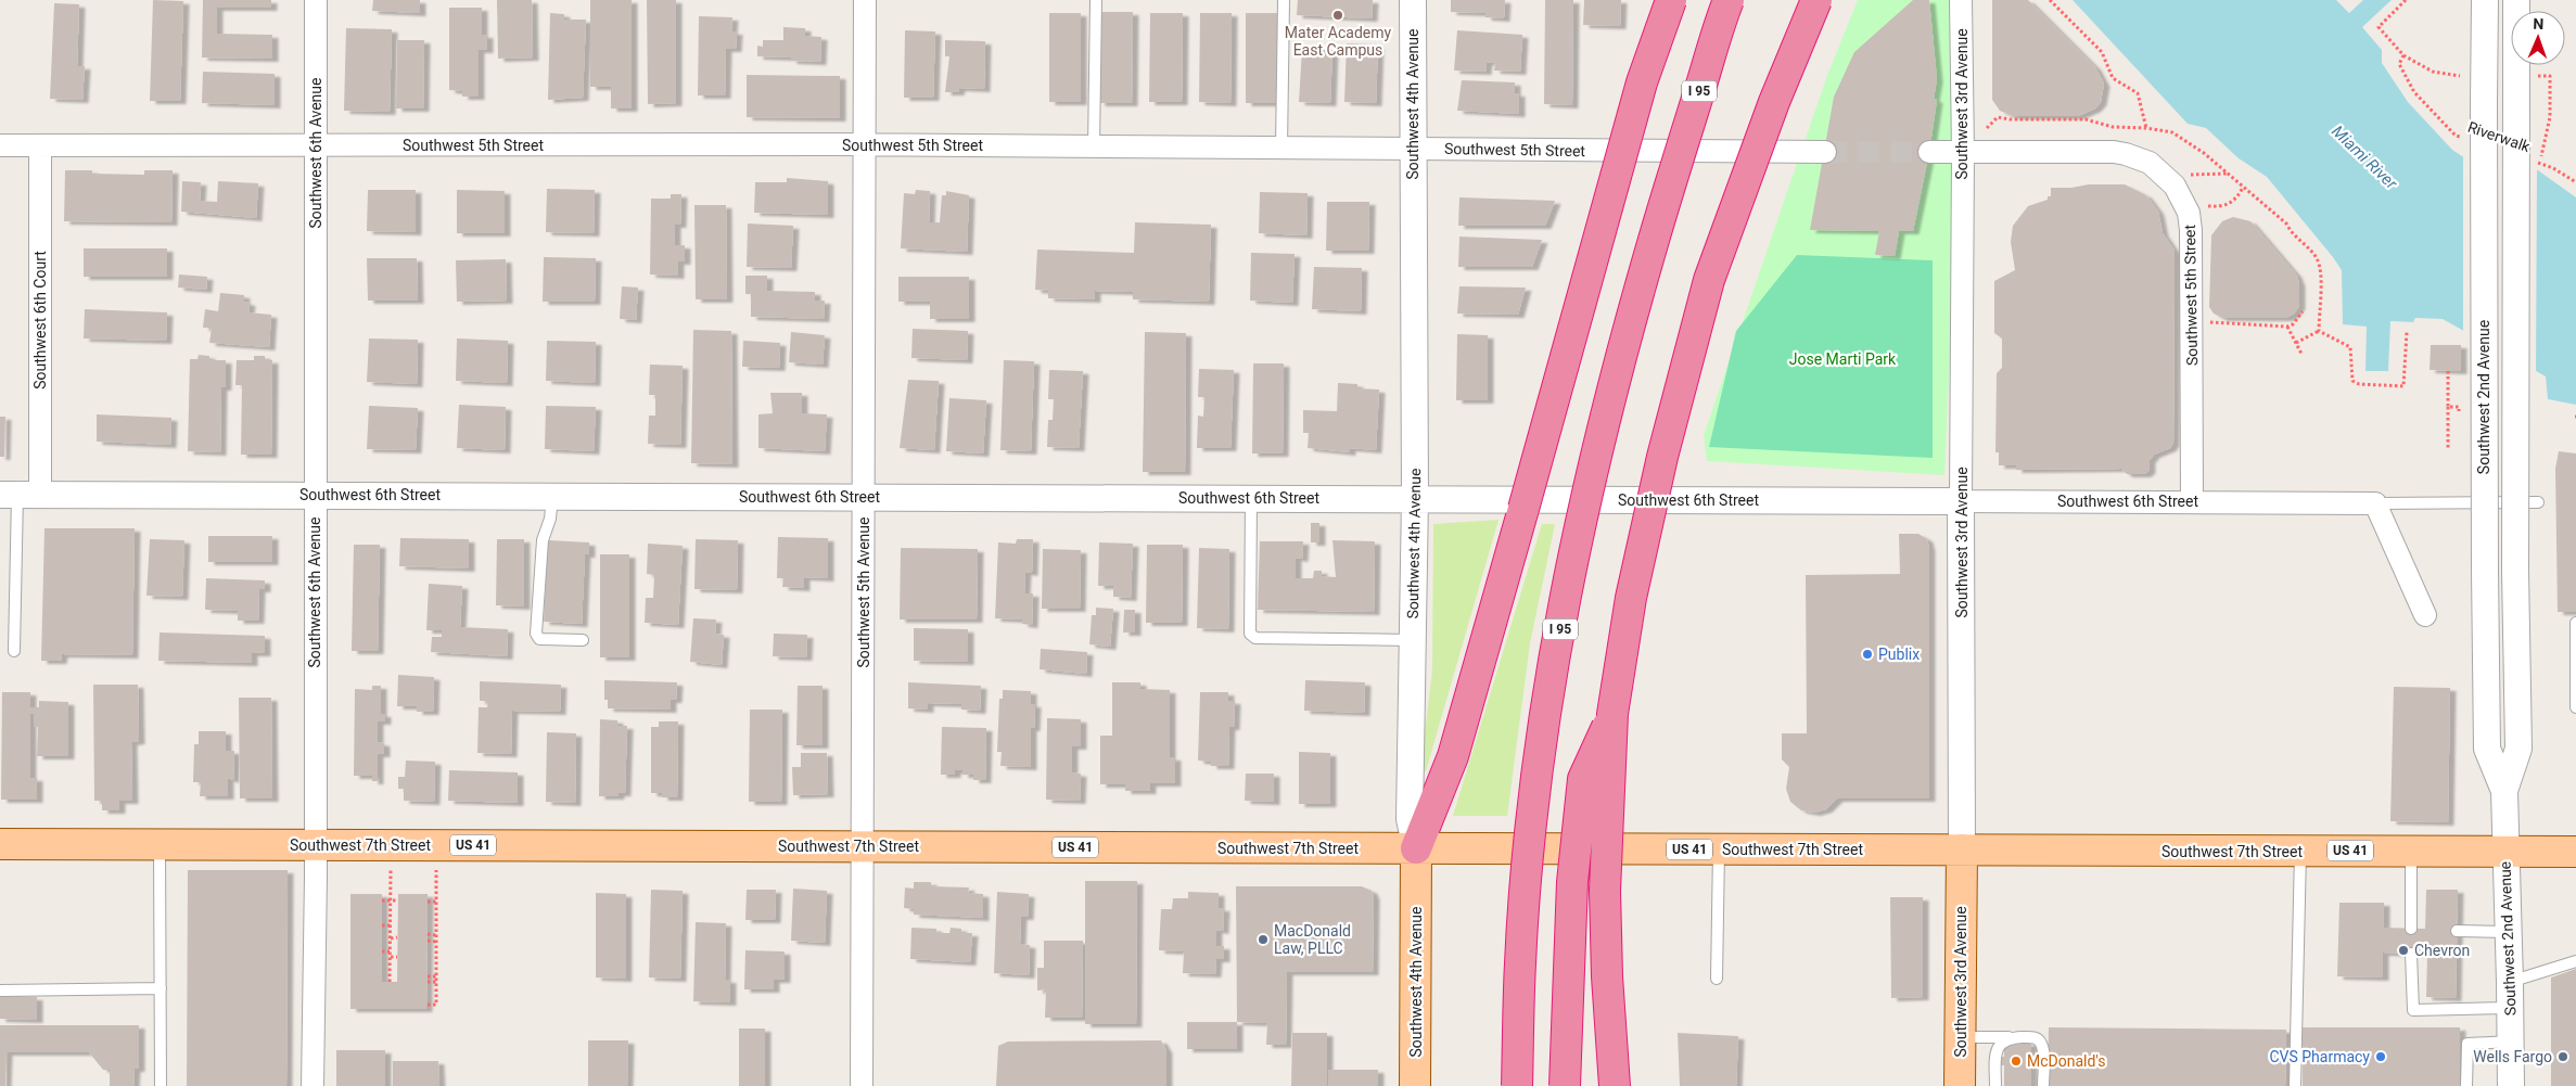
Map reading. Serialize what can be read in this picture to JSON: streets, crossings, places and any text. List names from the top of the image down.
{
  "streets": {
    "highway": ["I 95"],
    "main road": [
      "Southwest 4th Avenue",
      "Southwest 3rd Avenue",
      "Southwest 7th Street",
      "US 41"
    ],
    "street": [
      "Southwest 5th Street",
      "Southwest 6th Avenue",
      "Southwest 6th Court",
      "Southwest 2nd Avenue",
      "Southwest 6th Street",
      "Southwest 5th Avenue"
    ],
    "path": ["Riverwalk"]
  },
  "crossings": [
    ["Southwest 4th Avenue", "Southwest 5th Street"],
    ["Southwest 4th Avenue", "Southwest 6th Street"],
    ["Southwest 4th Avenue", "Southwest 7th Street"],
    ["Southwest 3rd Avenue", "Southwest 5th Street"],
    ["Southwest 3rd Avenue", "Southwest 6th Street"],
    ["Southwest 3rd Avenue", "Southwest 7th Street"],
    ["Southwest 5th Street", "Southwest 6th Avenue"],
    ["Southwest 5th Street", "Southwest 6th Court"],
    ["Southwest 5th Street", "Southwest 6th Street"],
    ["Southwest 5th Street", "Southwest 5th Avenue"],
    ["Southwest 6th Avenue", "Southwest 6th Street"],
    ["Southwest 6th Avenue", "Southwest 7th Street"],
    ["Southwest 6th Court", "Southwest 6th Street"],
    ["Southwest 2nd Avenue", "Southwest 7th Street"],
    ["Southwest 6th Street", "Southwest 5th Avenue"],
    ["Southwest 5th Avenue", "Southwest 7th Street"]
  ],
  "water": ["Miami River"],
  "parks": ["Jose Marti Park"],
  "places": [
    "Mater Academy East Campus",
    "Publix",
    "MacDonald Law, PLLC",
    "Chevron",
    "CVS Pharmacy",
    "Wells Fargo",
    "McDonald's"
  ],
  "north": "top"
}
